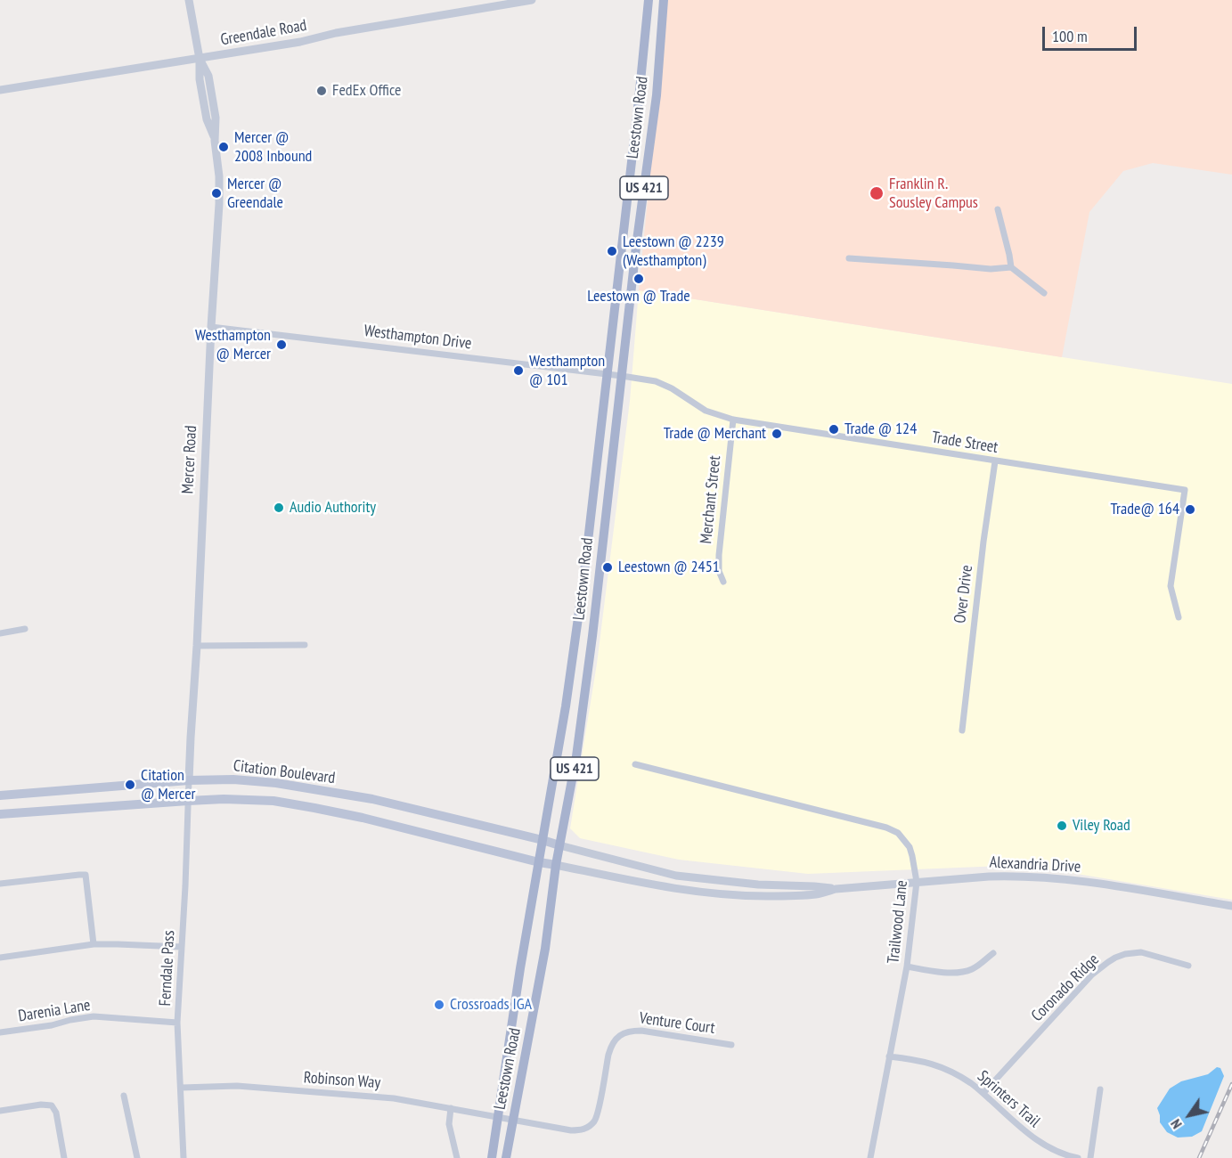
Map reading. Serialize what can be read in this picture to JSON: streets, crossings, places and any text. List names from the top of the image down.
{
  "streets": {
    "main road": ["Leestown Road", "US 421", "Citation Boulevard"],
    "street": [
      "Greendale Road",
      "Westhampton Drive",
      "Trade Street",
      "Mercer Road",
      "Merchant Street",
      "Over Drive",
      "Alexandria Drive",
      "Trailwood Lane",
      "Ferndale Pass",
      "Coronado Ridge",
      "Darenia Lane",
      "Venture Court",
      "Robinson Way",
      "Sprinters Trail"
    ]
  },
  "crossings": [
    ["Greendale Road", "Mercer Road"],
    ["Leestown Road", "Westhampton Drive"],
    ["Leestown Road", "Trade Street"],
    ["Leestown Road", "Citation Boulevard"],
    ["Leestown Road", "Alexandria Drive"],
    ["Leestown Road", "Venture Court"],
    ["Leestown Road", "Robinson Way"],
    ["Westhampton Drive", "Trade Street"],
    ["Westhampton Drive", "Mercer Road"],
    ["Trade Street", "Merchant Street"],
    ["Trade Street", "Over Drive"],
    ["Mercer Road", "Citation Boulevard"],
    ["Mercer Road", "Ferndale Pass"],
    ["Citation Boulevard", "Alexandria Drive"],
    ["Citation Boulevard", "Ferndale Pass"],
    ["Alexandria Drive", "Trailwood Lane"],
    ["Trailwood Lane", "Sprinters Trail"],
    ["Ferndale Pass", "Darenia Lane"],
    ["Ferndale Pass", "Robinson Way"],
    ["Coronado Ridge", "Sprinters Trail"],
    ["Venture Court", "Robinson Way"]
  ],
  "places": [
    "FedEx Office",
    "Mercer @ 2008 Inbound",
    "Mercer @ Greendale",
    "Franklin R. Sousley Campus",
    "Leestown @ 2239 (Westhampton)",
    "Leestown @ Trade",
    "Westhampton @ Mercer",
    "Westhampton @ 101",
    "Trade @ 124",
    "Trade @ Merchant",
    "Audio Authority",
    "Trade@ 164",
    "Leestown @ 2451",
    "Citation @ Mercer",
    "Viley Road",
    "Crossroads IGA"
  ],
  "scale_bar": "100 m",
  "north": "bottom left"
}
